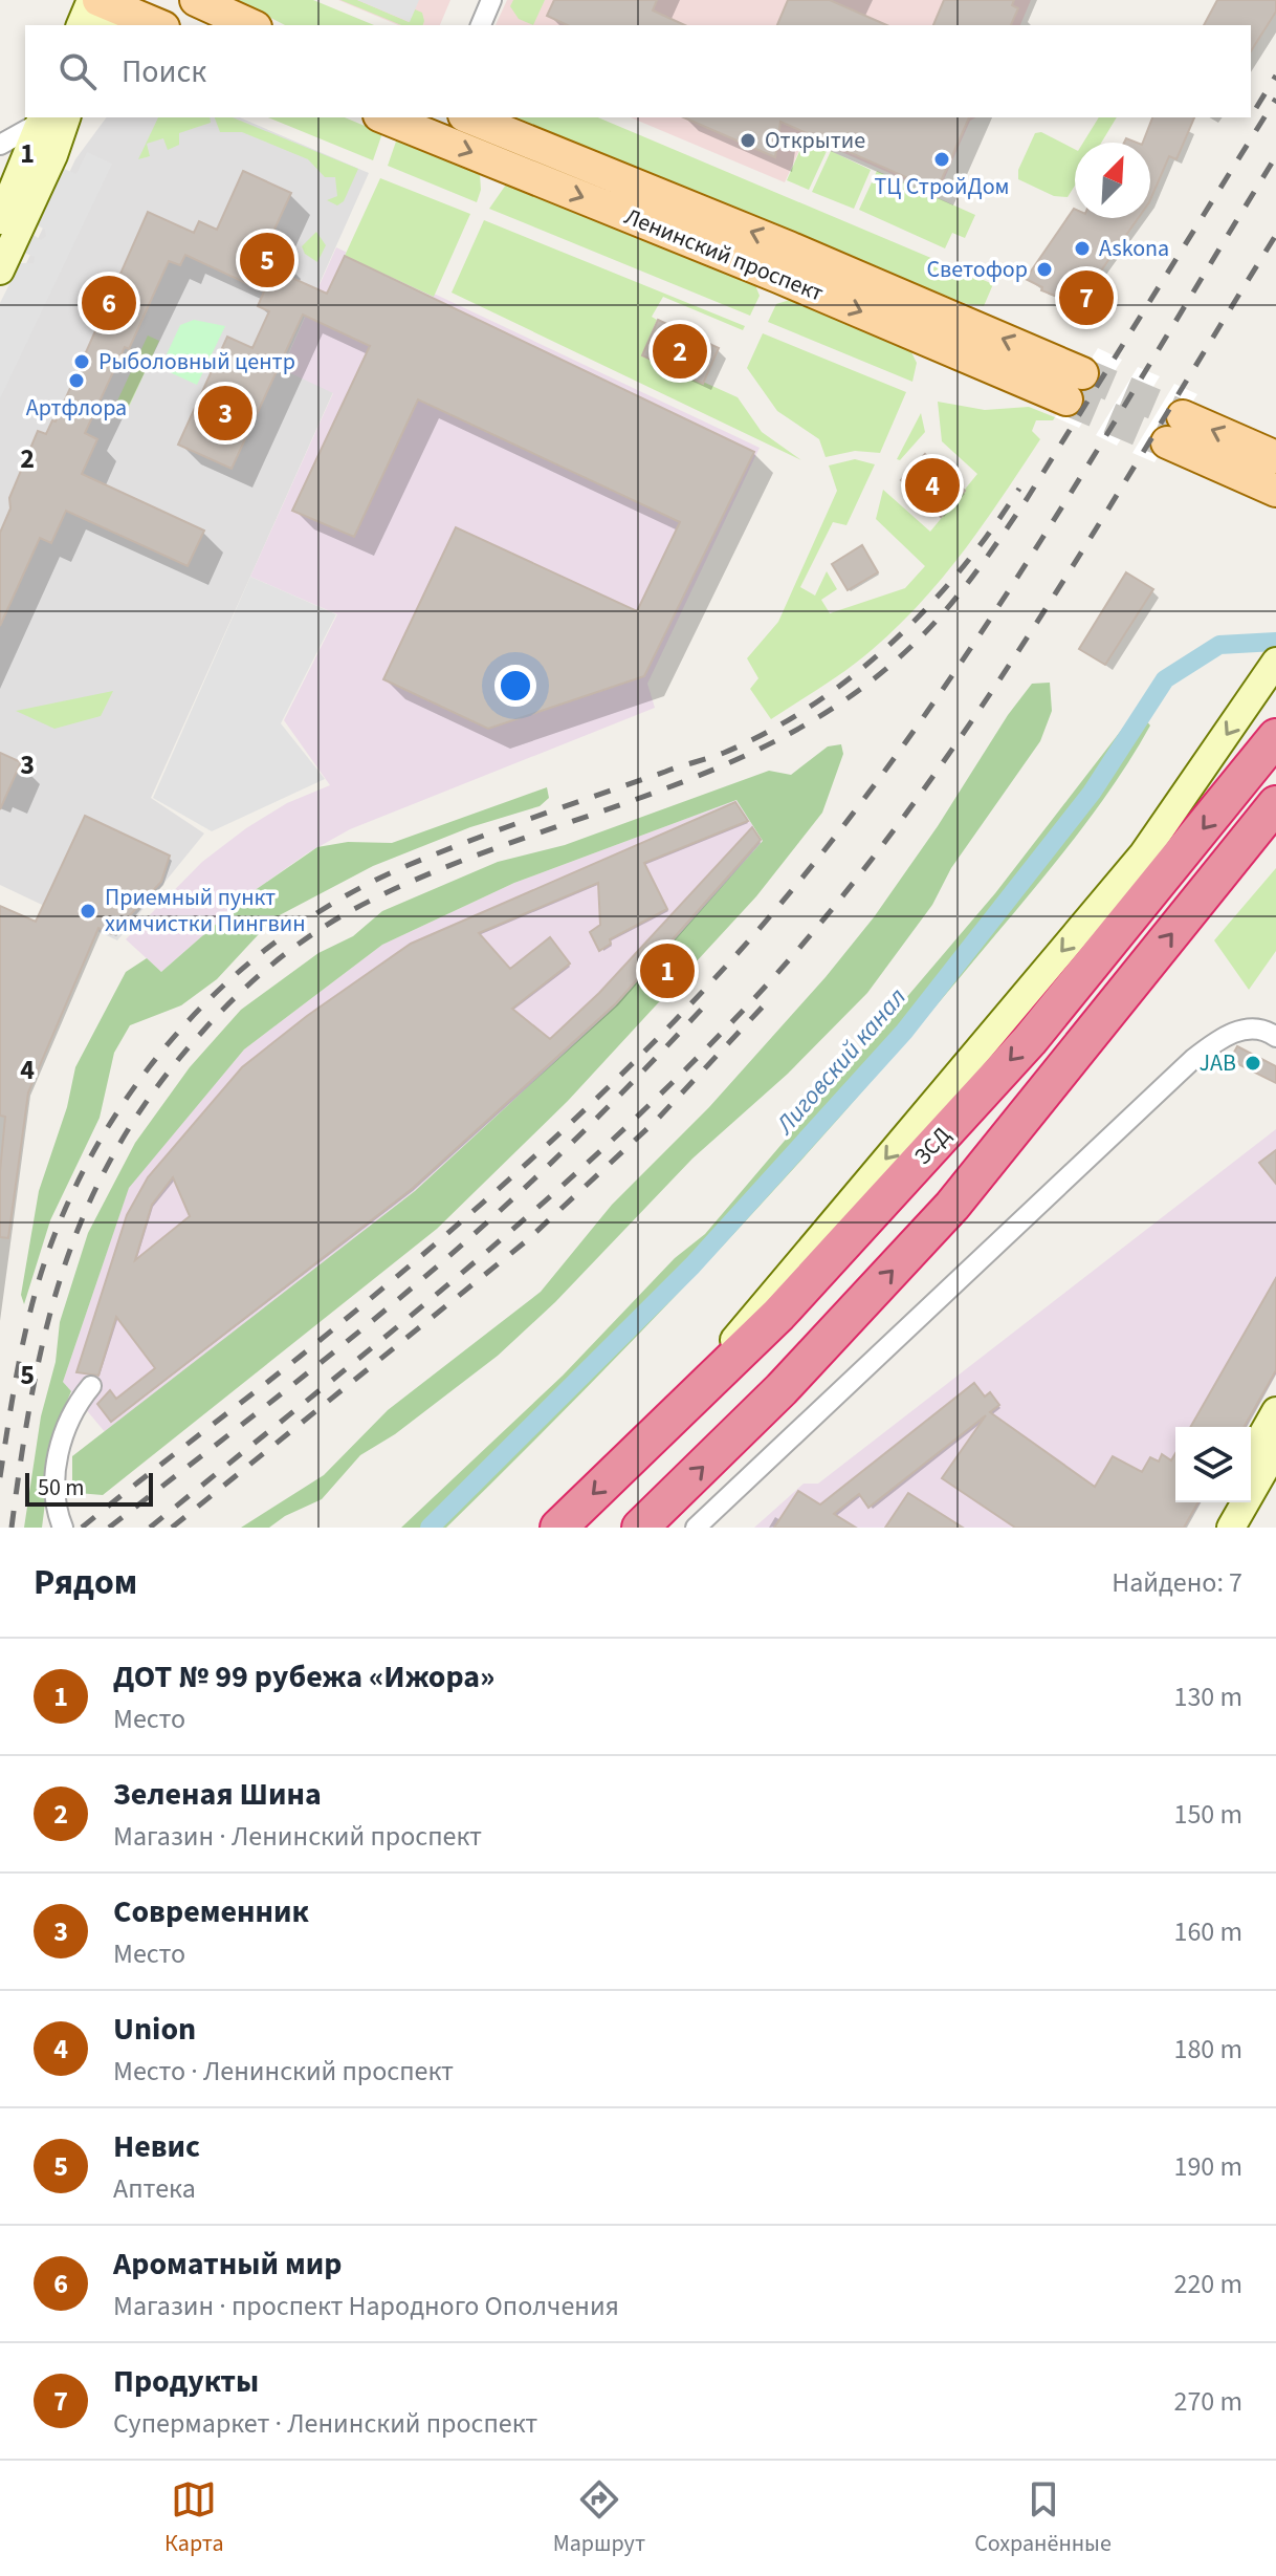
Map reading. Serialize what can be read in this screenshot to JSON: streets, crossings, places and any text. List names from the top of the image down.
{
  "streets": {
    "highway": ["ЗСД"],
    "main road": ["Ленинский проспект"]
  },
  "water": ["Лиговский канал"],
  "places": [
    "Открытие",
    "ТЦ СтройДом",
    "Askona",
    "Светофор",
    "Рыболовный центр",
    "Артфлора",
    "Приемный пункт химчистки Пингвин",
    "JAB"
  ],
  "scale_bar": "50 m",
  "north": "top right",
  "page": {
    "search": "Поиск",
    "pins": [
      "5",
      "7",
      "6",
      "2",
      "3",
      "4",
      "1"
    ],
    "scale": "50 m",
    "heading": ["Рядом", "Найдено: 7"],
    "list": [
      {
        "mark": "1",
        "name": "ДОТ № 99 рубежа «Ижора»",
        "note": "Место",
        "value": "130 m"
      },
      {
        "mark": "2",
        "name": "Зеленая Шина",
        "note": "Магазин · Ленинский проспект",
        "value": "150 m"
      },
      {
        "mark": "3",
        "name": "Современник",
        "note": "Место",
        "value": "160 m"
      },
      {
        "mark": "4",
        "name": "Union",
        "note": "Место · Ленинский проспект",
        "value": "180 m"
      },
      {
        "mark": "5",
        "name": "Невис",
        "note": "Аптека",
        "value": "190 m"
      },
      {
        "mark": "6",
        "name": "Ароматный мир",
        "note": "Магазин · проспект Народного Ополчения",
        "value": "220 m"
      },
      {
        "mark": "7",
        "name": "Продукты",
        "note": "Супермаркет · Ленинский проспект",
        "value": "270 m"
      }
    ],
    "nav": ["Карта", "Маршрут", "Сохранённые"]
  },
  "grid": {
    "rows": [
      "1",
      "2",
      "3",
      "4",
      "5"
    ]
  }
}
